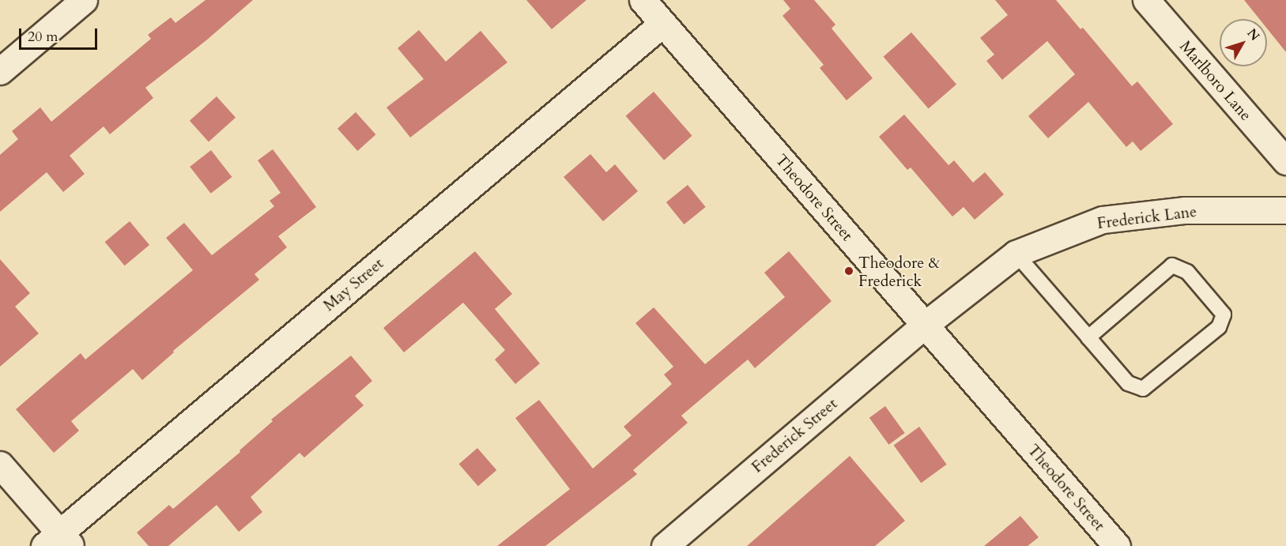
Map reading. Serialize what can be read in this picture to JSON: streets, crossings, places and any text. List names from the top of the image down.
{
  "streets": {
    "street": [
      "Marlboro Lane",
      "Theodore Street",
      "Frederick Lane",
      "May Street",
      "Frederick Street"
    ]
  },
  "crossings": [
    ["Theodore Street", "Frederick Lane"],
    ["Theodore Street", "May Street"],
    ["Theodore Street", "Frederick Street"],
    ["Frederick Lane", "Frederick Street"]
  ],
  "places": ["Theodore & Frederick"],
  "scale_bar": "20 m",
  "north": "top right"
}
